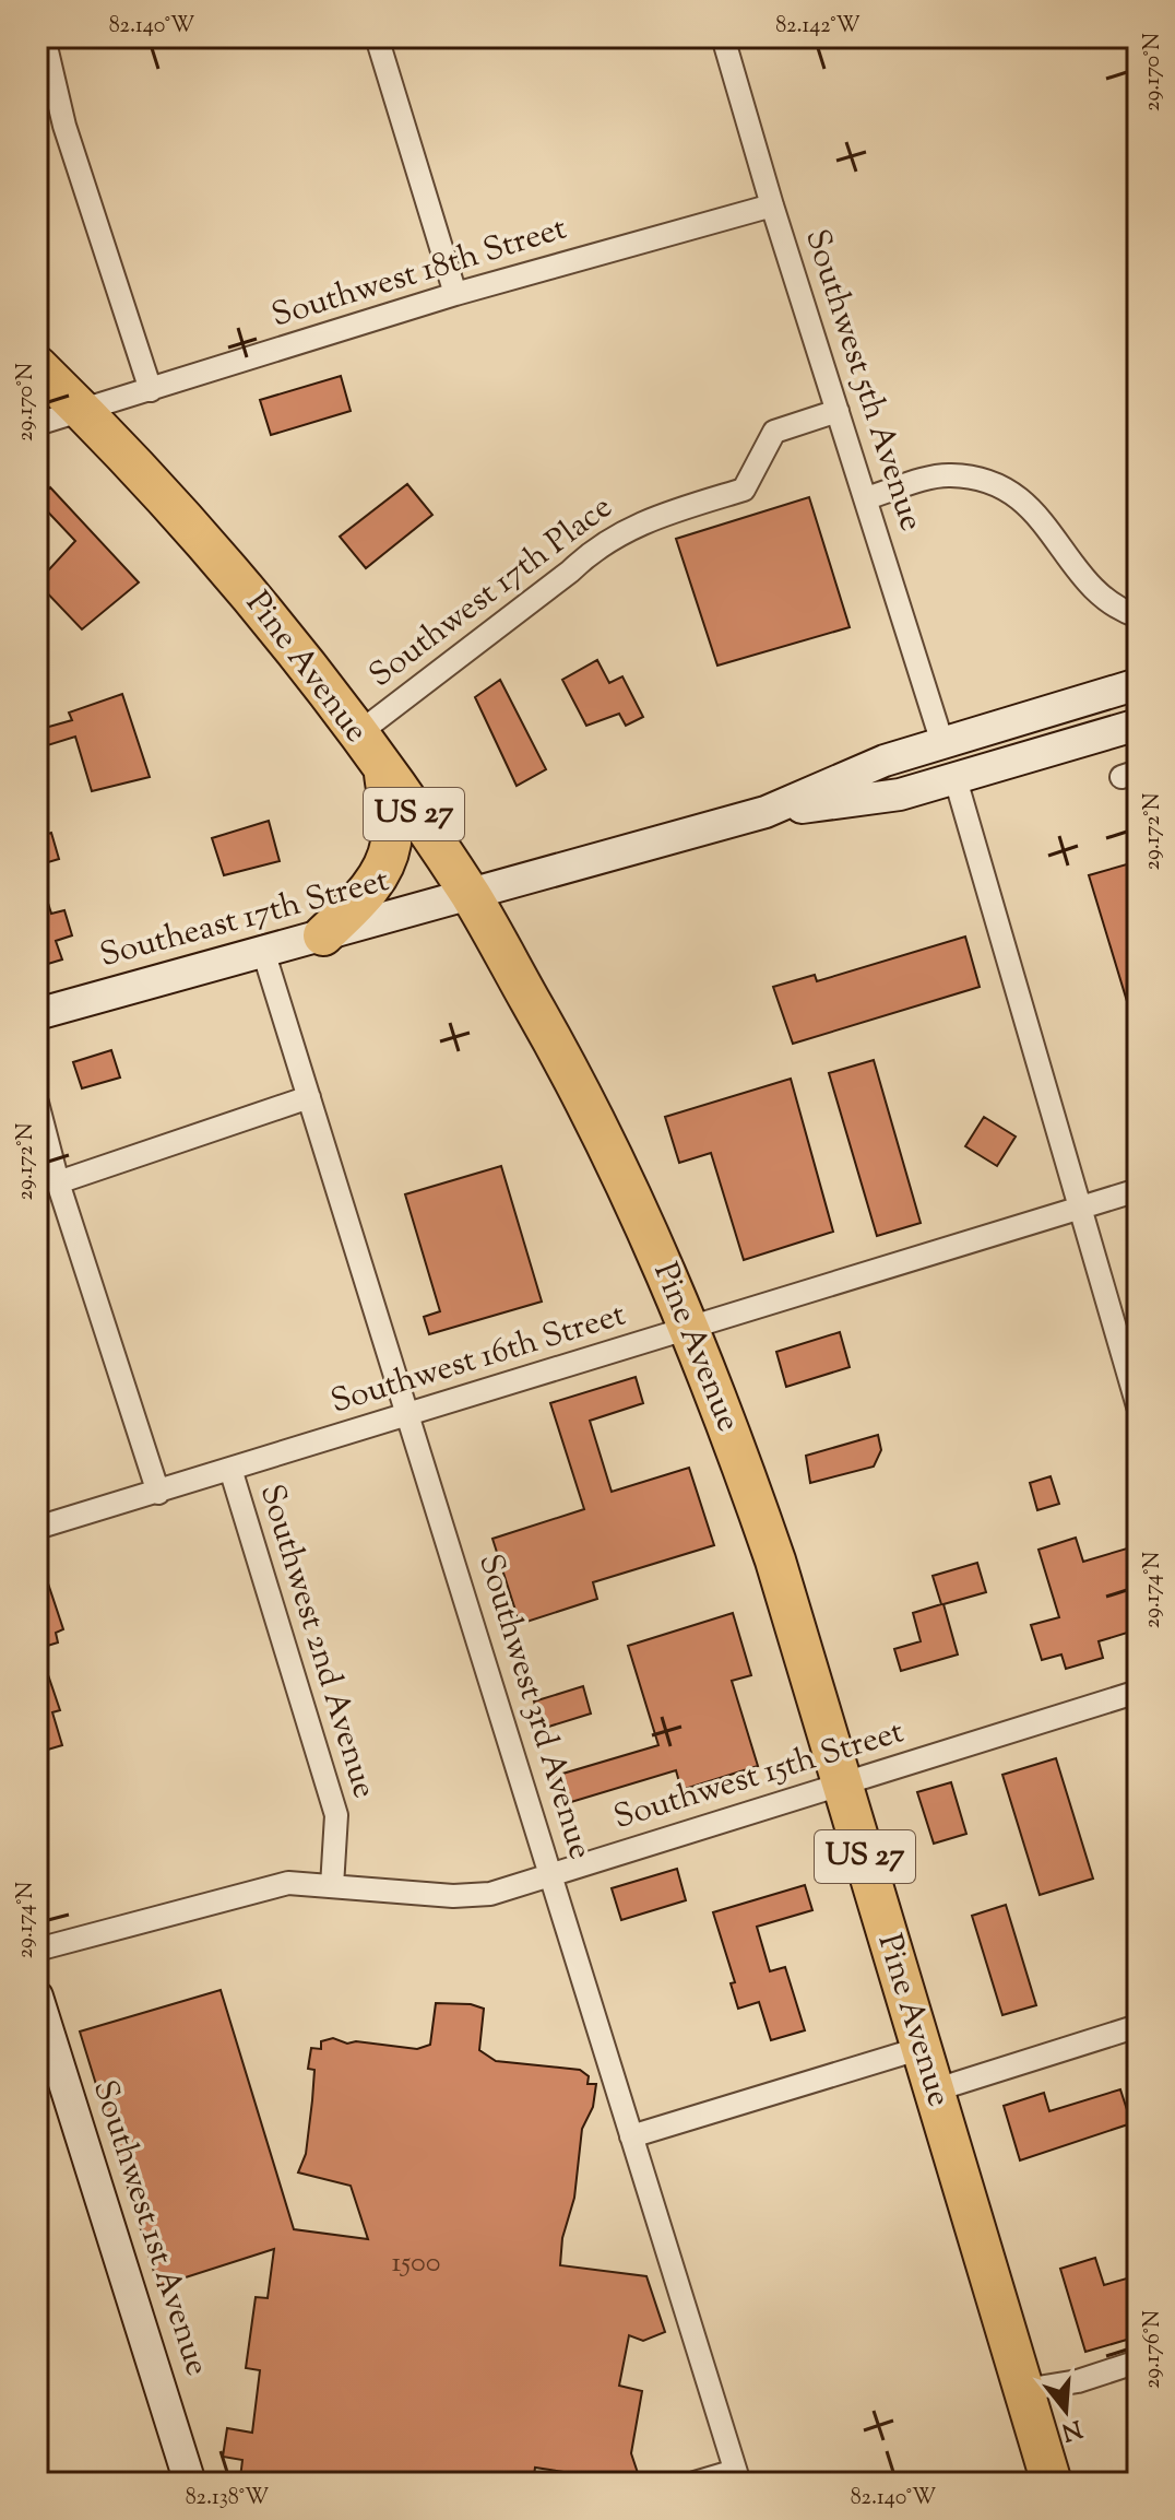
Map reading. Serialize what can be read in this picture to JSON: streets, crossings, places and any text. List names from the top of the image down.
{
  "streets": {
    "highway": ["Pine Avenue", "US 27"],
    "main road": ["Southeast 17th Street", "Southwest 1st Avenue"],
    "street": [
      "Southwest 18th Street",
      "Southwest 5th Avenue",
      "Southwest 17th Place",
      "Southwest 16th Street",
      "Southwest 2nd Avenue",
      "Southwest 3rd Avenue",
      "Southwest 15th Street"
    ]
  },
  "crossings": [
    ["Southwest 18th Street", "Southwest 5th Avenue"],
    ["Southwest 18th Street", "Pine Avenue"],
    ["Southwest 5th Avenue", "Southwest 17th Place"],
    ["Southwest 17th Place", "Pine Avenue"],
    ["Pine Avenue", "Southeast 17th Street"],
    ["Pine Avenue", "Southwest 16th Street"],
    ["Pine Avenue", "Southwest 15th Street"],
    ["Southeast 17th Street", "Southwest 3rd Avenue"],
    ["Southwest 16th Street", "Southwest 2nd Avenue"],
    ["Southwest 16th Street", "Southwest 3rd Avenue"],
    ["Southwest 2nd Avenue", "Southwest 15th Street"],
    ["Southwest 3rd Avenue", "Southwest 15th Street"]
  ],
  "house_numbers": ["1500"],
  "north": "bottom",
  "coordinates": [
    "82.140°W",
    "82.142°W",
    "29.170°N",
    "29.172°N",
    "29.174°N",
    "29.176°N",
    "82.138°W"
  ]
}
